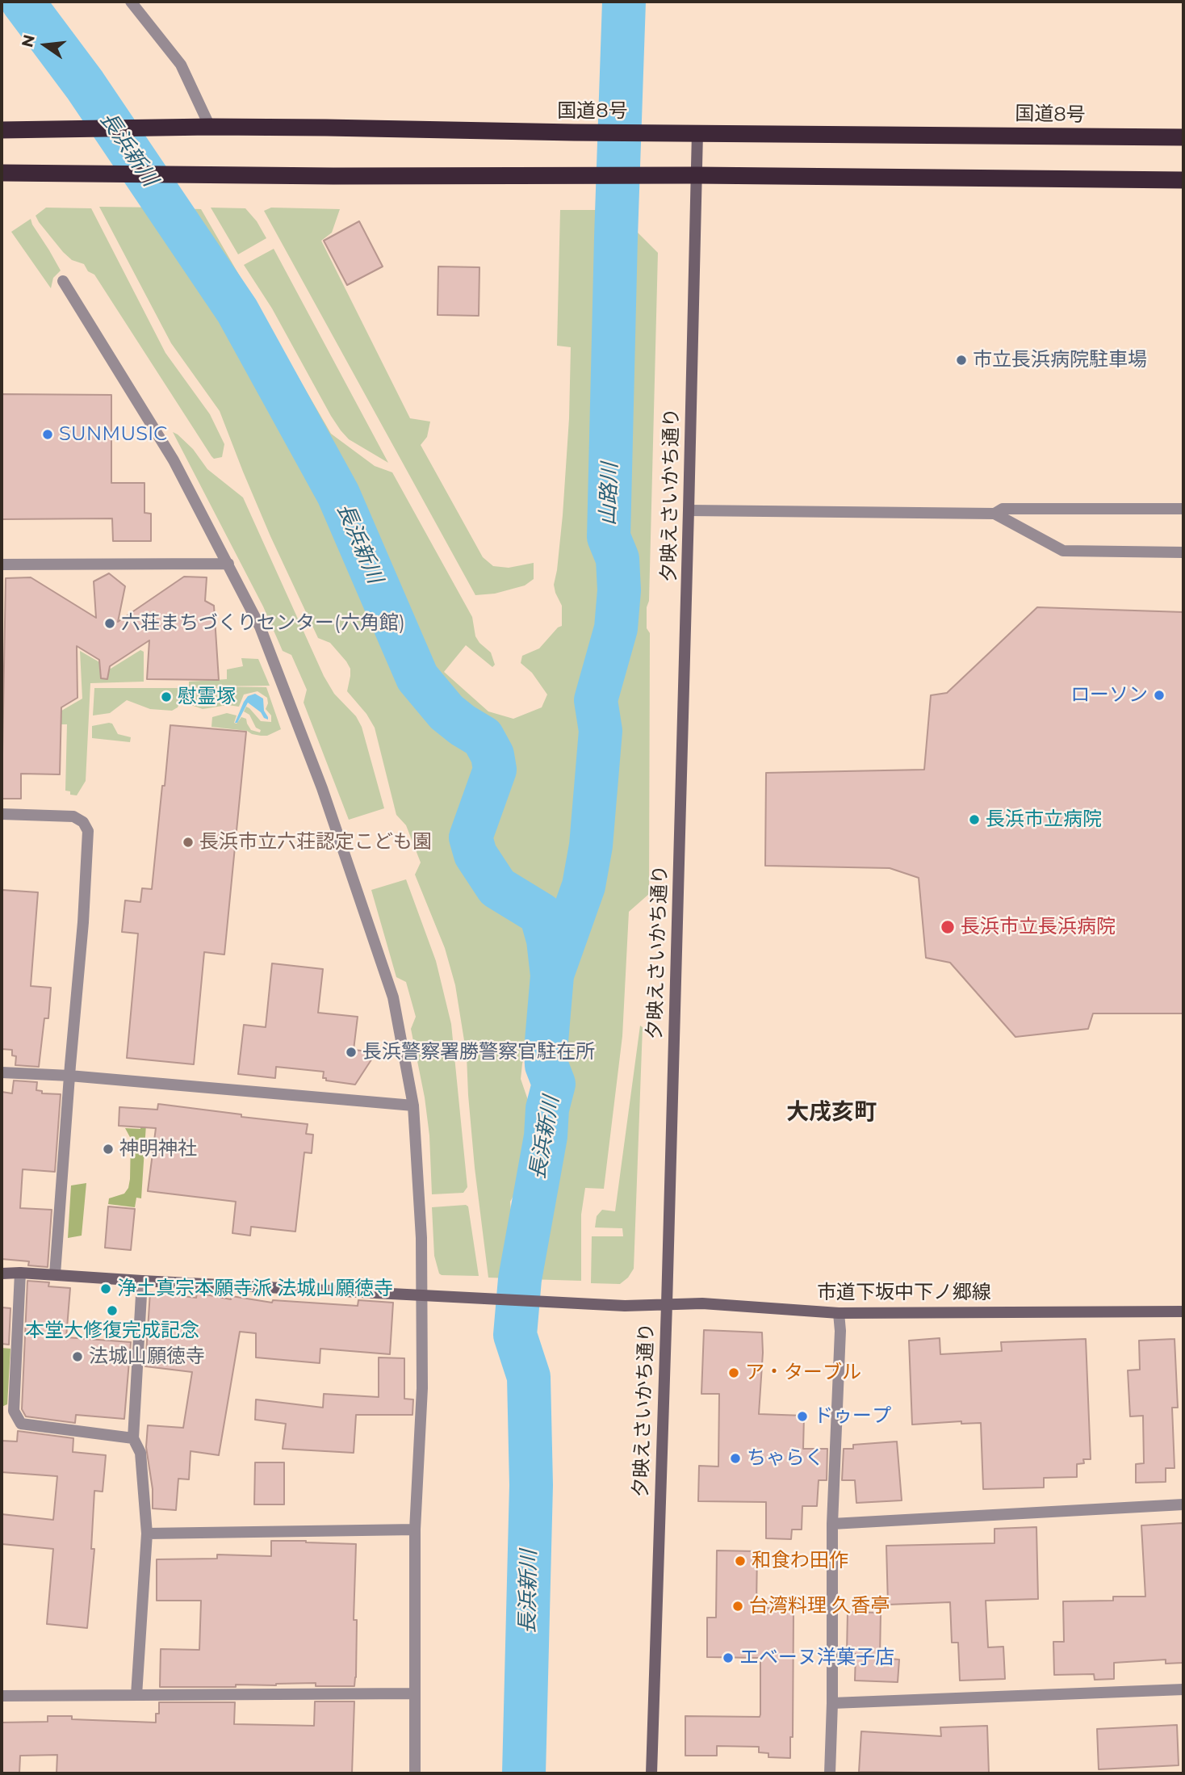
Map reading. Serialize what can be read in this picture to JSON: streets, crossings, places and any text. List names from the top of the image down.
{
  "streets": {
    "highway": ["国道8号"],
    "street": ["夕映えさいかち通り", "市道下坂中下ノ郷線"]
  },
  "crossings": [
    ["国道8号", "夕映えさいかち通り"],
    ["夕映えさいかち通り", "市道下坂中下ノ郷線"]
  ],
  "districts": ["大戌亥町"],
  "water": ["長浜新川", "山路川"],
  "places": [
    "市立長浜病院駐車場",
    "SUNMUSIC",
    "六荘まちづくりセンター(六角館)",
    "ローソン",
    "慰霊塚",
    "長浜市立病院",
    "長浜市立六荘認定こども園",
    "長浜市立長浜病院",
    "長浜警察署勝警察官駐在所",
    "神明神社",
    "浄土真宗本願寺派 法城山願徳寺",
    "本堂大修復完成記念",
    "法城山願徳寺",
    "ア・ターブル",
    "ドゥープ",
    "ちゃらく",
    "和食わ田作",
    "台湾料理 久香亭",
    "エベーヌ洋菓子店"
  ],
  "north": "left"
}
